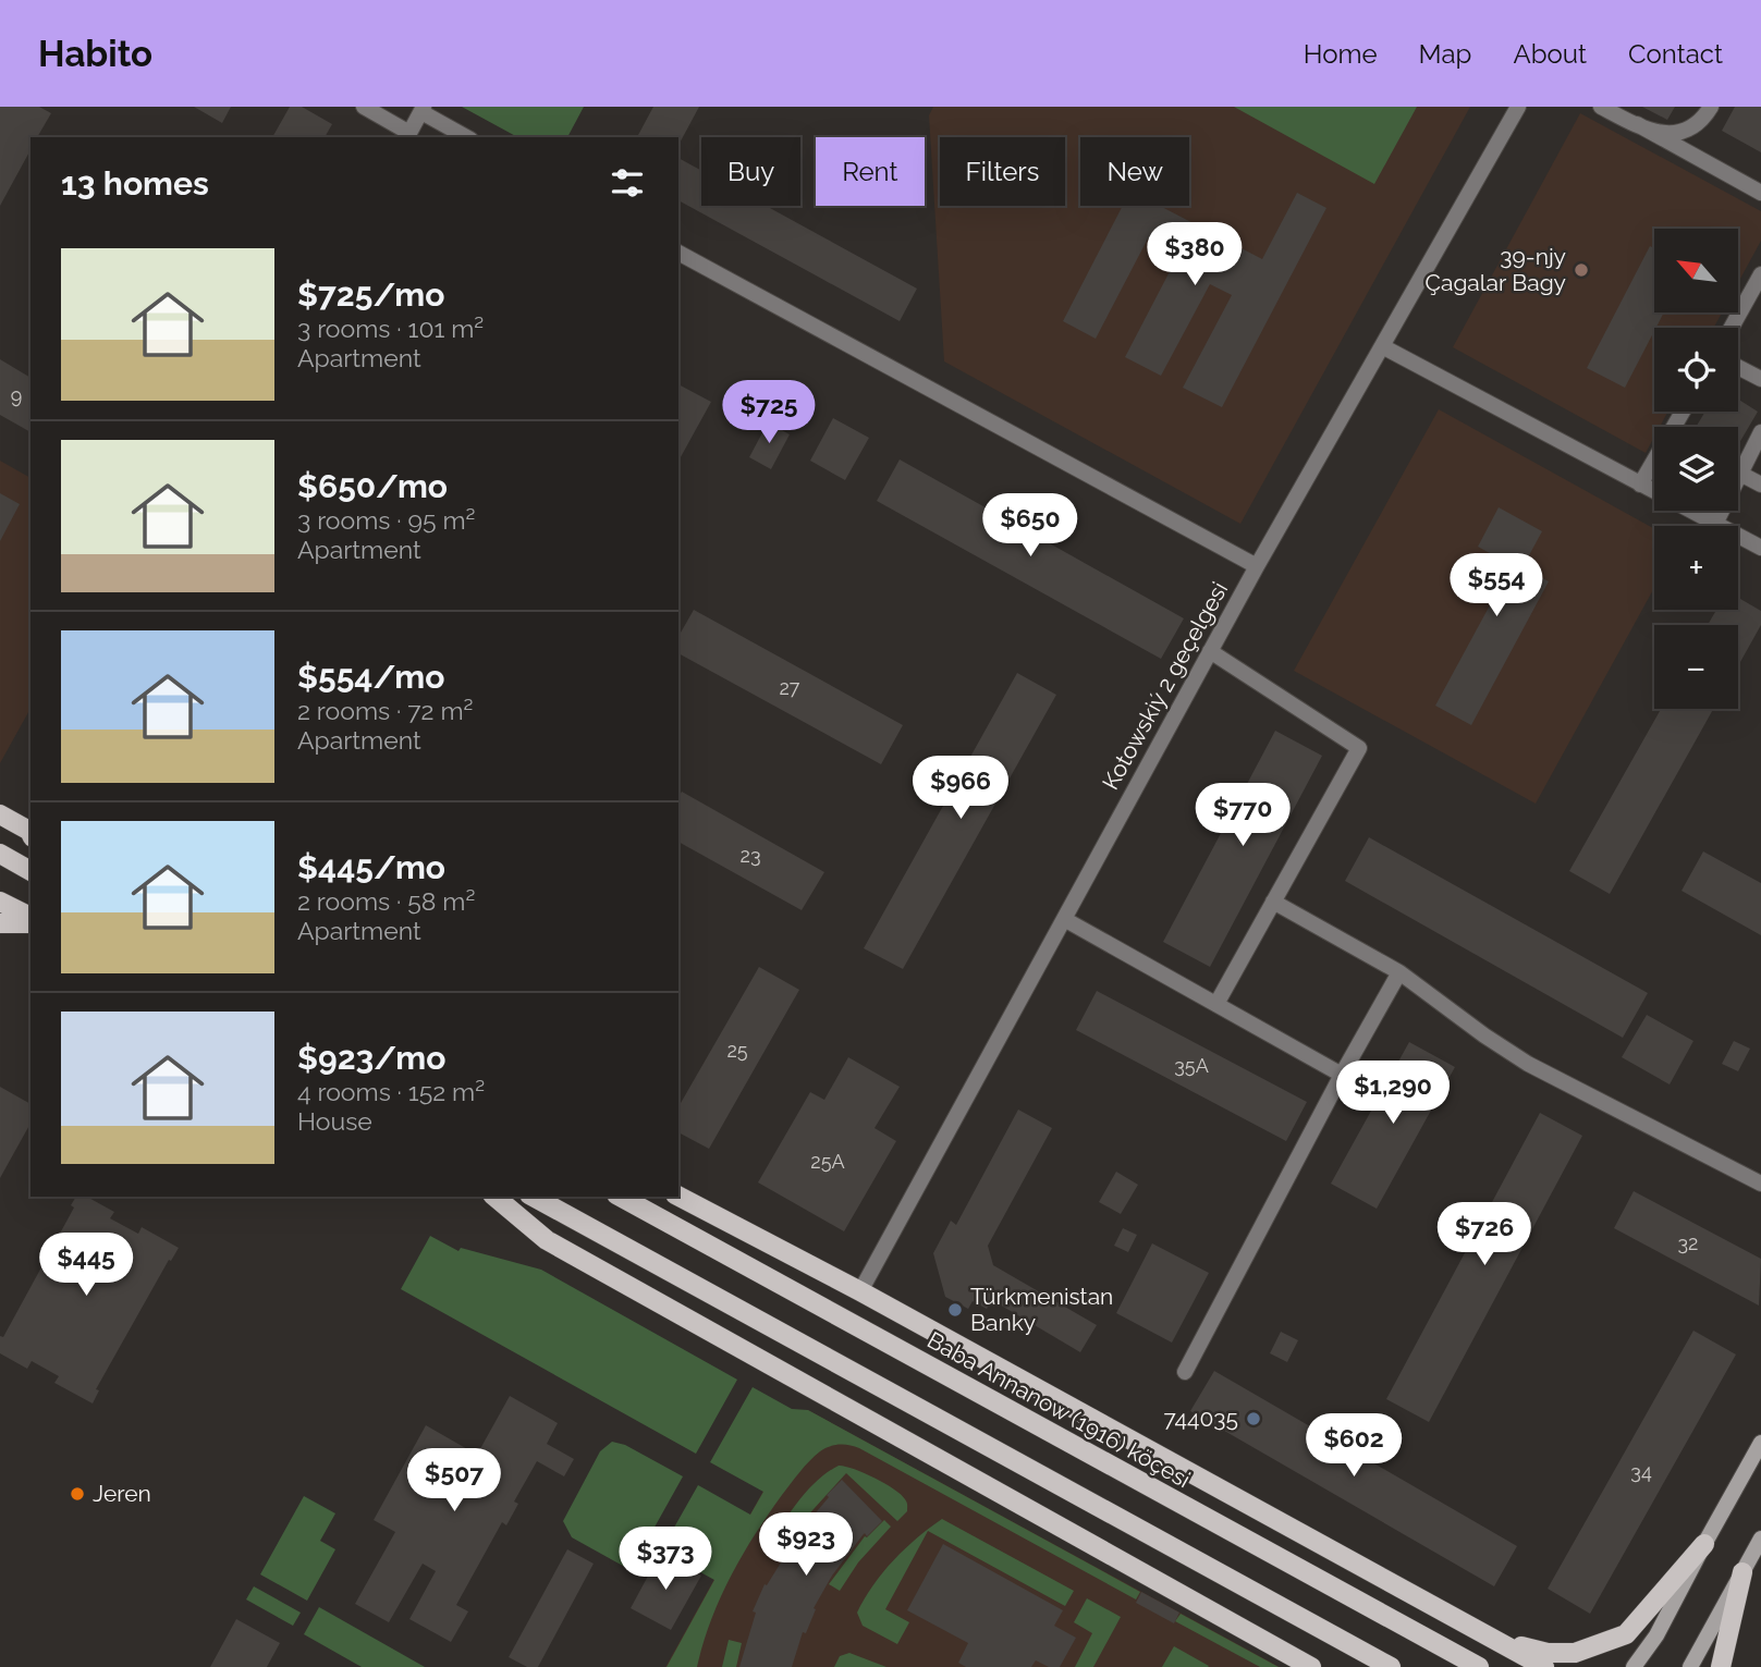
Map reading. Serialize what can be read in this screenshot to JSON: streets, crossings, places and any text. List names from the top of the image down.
{
  "streets": {
    "main road": ["Baba Annanow (1916) köçesi"],
    "street": ["Kotowskiý 2 geçelgesi"]
  },
  "places": [
    "39-njy Çagalar Bagy",
    "Türkmenistan Banky",
    "744035",
    "Jeren"
  ],
  "house_numbers": [
    "9",
    "27",
    "23",
    "25",
    "35A",
    "25A",
    "32",
    "34"
  ],
  "north": "top left",
  "page": {
    "header": "Habito",
    "nav": [
      "Home",
      "Map",
      "About",
      "Contact"
    ],
    "chip": [
      "Buy",
      "Rent",
      "Filters",
      "New"
    ],
    "heading": "13 homes",
    "price": [
      "$380",
      "$725",
      "$650",
      "$554",
      "$966",
      "$770",
      "$1,290",
      "$726",
      "$445",
      "$602",
      "$507",
      "$923",
      "$373"
    ],
    "map_buttons": ["+", "−"],
    "list": [
      {
        "name": "$725/mo",
        "note": "3 rooms · 101 m² · Apartment"
      },
      {
        "name": "$650/mo",
        "note": "3 rooms · 95 m² · Apartment"
      },
      {
        "name": "$554/mo",
        "note": "2 rooms · 72 m² · Apartment"
      },
      {
        "name": "$445/mo",
        "note": "2 rooms · 58 m² · Apartment"
      },
      {
        "name": "$923/mo",
        "note": "4 rooms · 152 m² · House"
      }
    ]
  }
}
